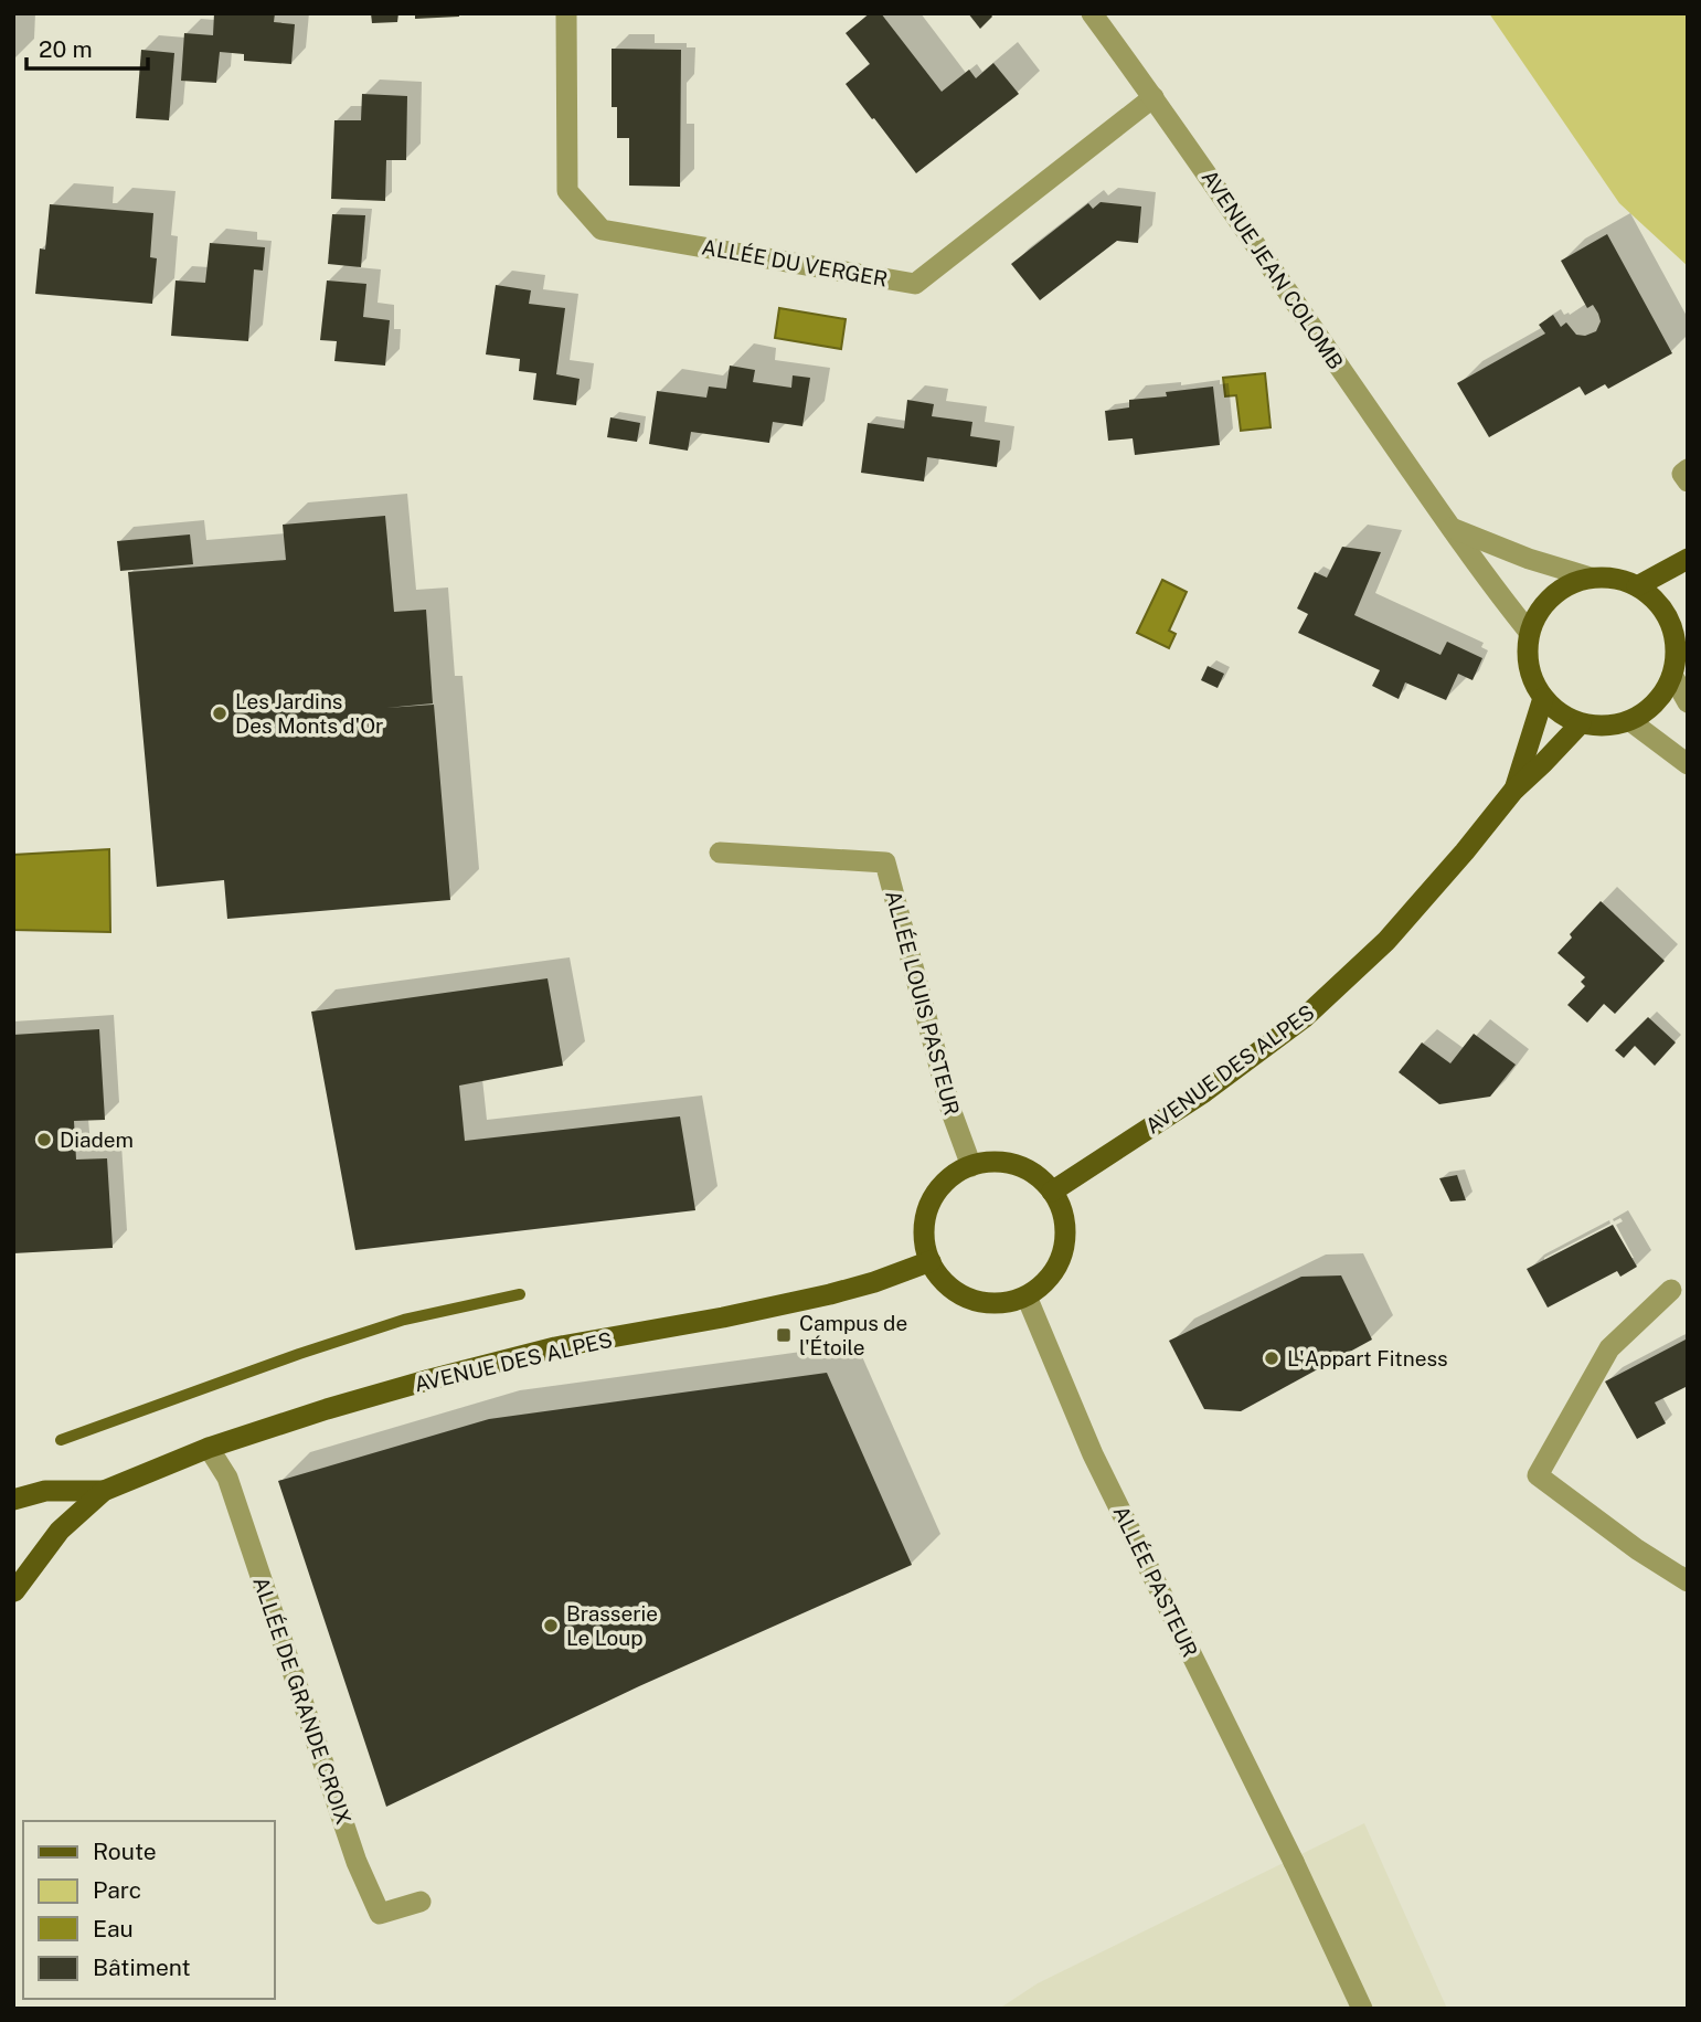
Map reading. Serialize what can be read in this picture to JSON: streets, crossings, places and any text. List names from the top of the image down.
{
  "streets": {
    "main road": ["AVENUE DES ALPES"],
    "street": [
      "ALLÉE DU VERGER",
      "AVENUE JEAN COLOMB",
      "ALLÉE LOUIS PASTEUR",
      "ALLÉE PASTEUR",
      "ALLÉE DE GRANDE CROIX"
    ]
  },
  "crossings": [
    ["ALLÉE DU VERGER", "AVENUE JEAN COLOMB"],
    ["AVENUE JEAN COLOMB", "AVENUE DES ALPES"],
    ["ALLÉE LOUIS PASTEUR", "AVENUE DES ALPES"],
    ["ALLÉE LOUIS PASTEUR", "ALLÉE PASTEUR"],
    ["AVENUE DES ALPES", "ALLÉE PASTEUR"],
    ["AVENUE DES ALPES", "ALLÉE DE GRANDE CROIX"]
  ],
  "places": {
    "other": [
      "Les Jardins Des Monts d'Or",
      "Diadem",
      "L'Appart Fitness",
      "Brasserie Le Loup"
    ],
    "transit": ["Campus de l'Étoile"]
  },
  "legend": [
    "Route",
    "Parc",
    "Eau",
    "Bâtiment"
  ],
  "scale_bar": "20 m"
}
